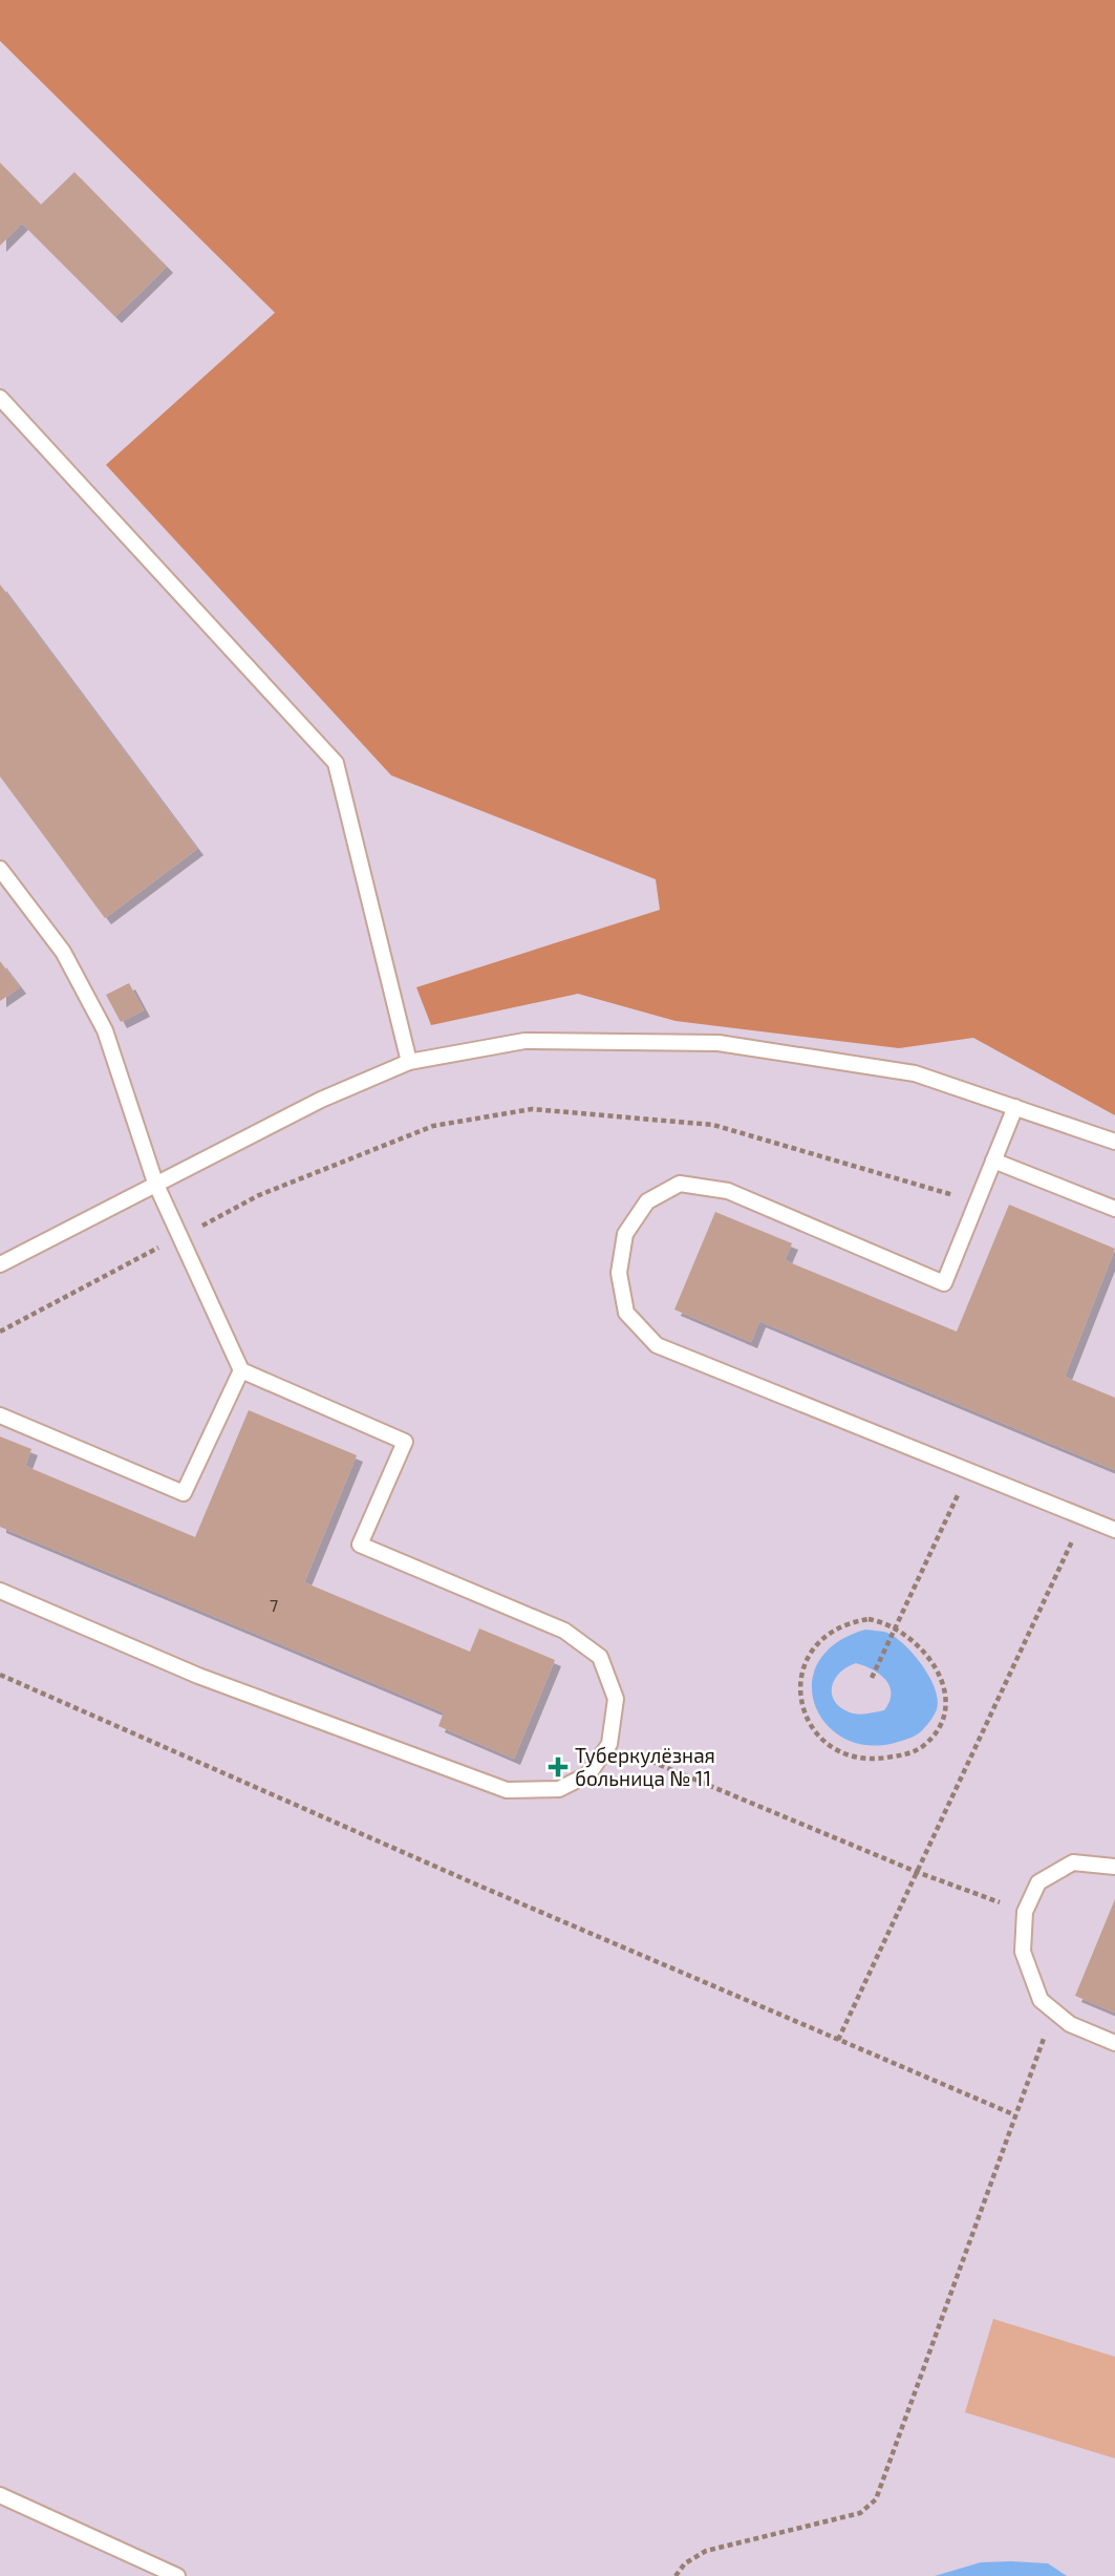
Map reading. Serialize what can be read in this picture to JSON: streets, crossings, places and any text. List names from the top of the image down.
{
  "places": {
    "health": ["Туберкулёзная больница № 11"]
  },
  "house_numbers": ["7"]
}
